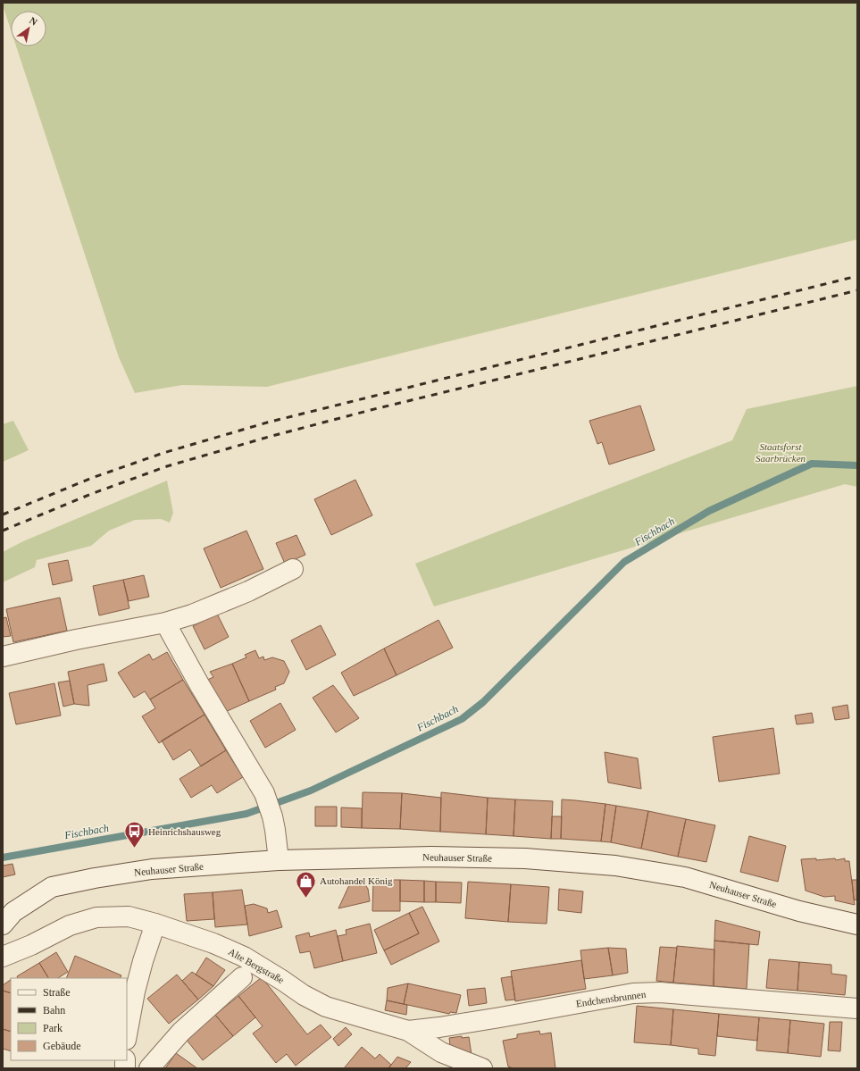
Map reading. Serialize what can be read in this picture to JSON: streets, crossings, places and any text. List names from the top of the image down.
{
  "streets": {
    "street": ["Neuhauser Straße", "Alte Bergstraße", "Endchensbrunnen"]
  },
  "crossings": [
    ["Alte Bergstraße", "Endchensbrunnen"]
  ],
  "water": ["Fischbach"],
  "parks": ["Staatsforst Saarbrücken"],
  "places": {
    "bus stop": ["Heinrichshausweg"],
    "shop": ["Autohandel König"]
  },
  "legend": [
    "Straße",
    "Bahn",
    "Park",
    "Gebäude"
  ],
  "north": "top right"
}
